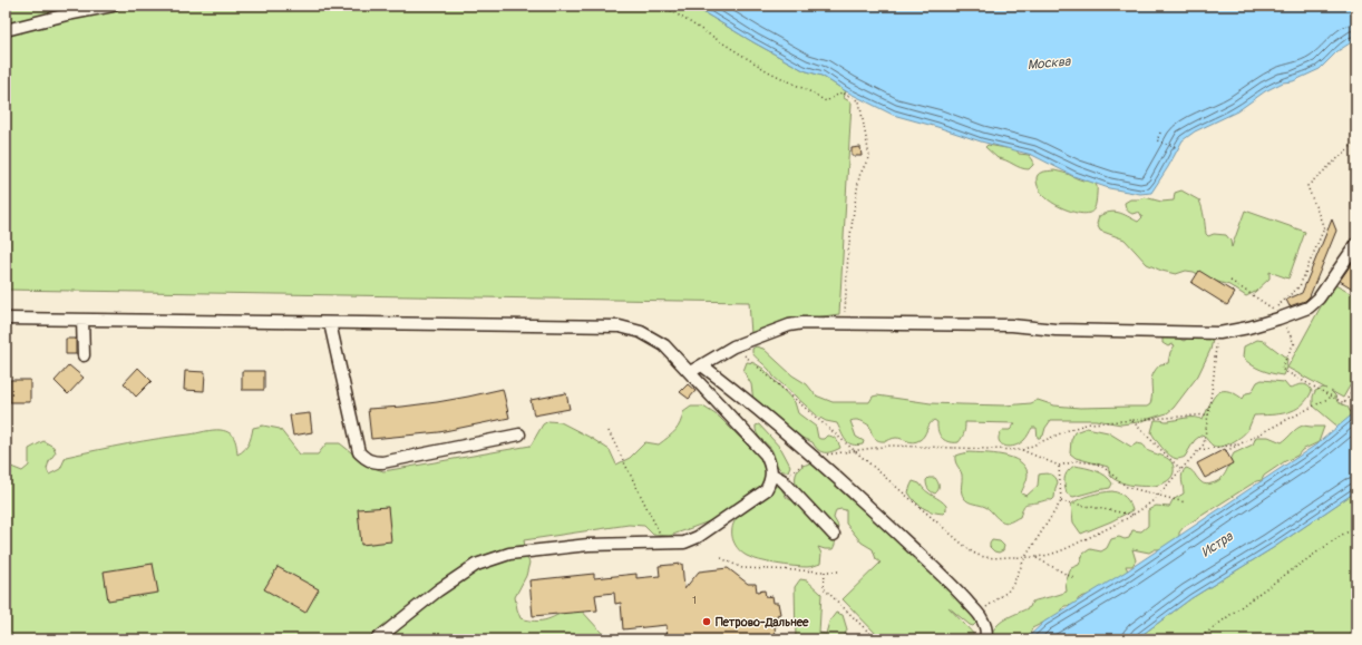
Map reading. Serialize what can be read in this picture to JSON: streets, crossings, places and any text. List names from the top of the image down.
{
  "water": ["Москва", "Истра"],
  "places": ["Петрово-Дальнее"],
  "house_numbers": ["1"]
}
